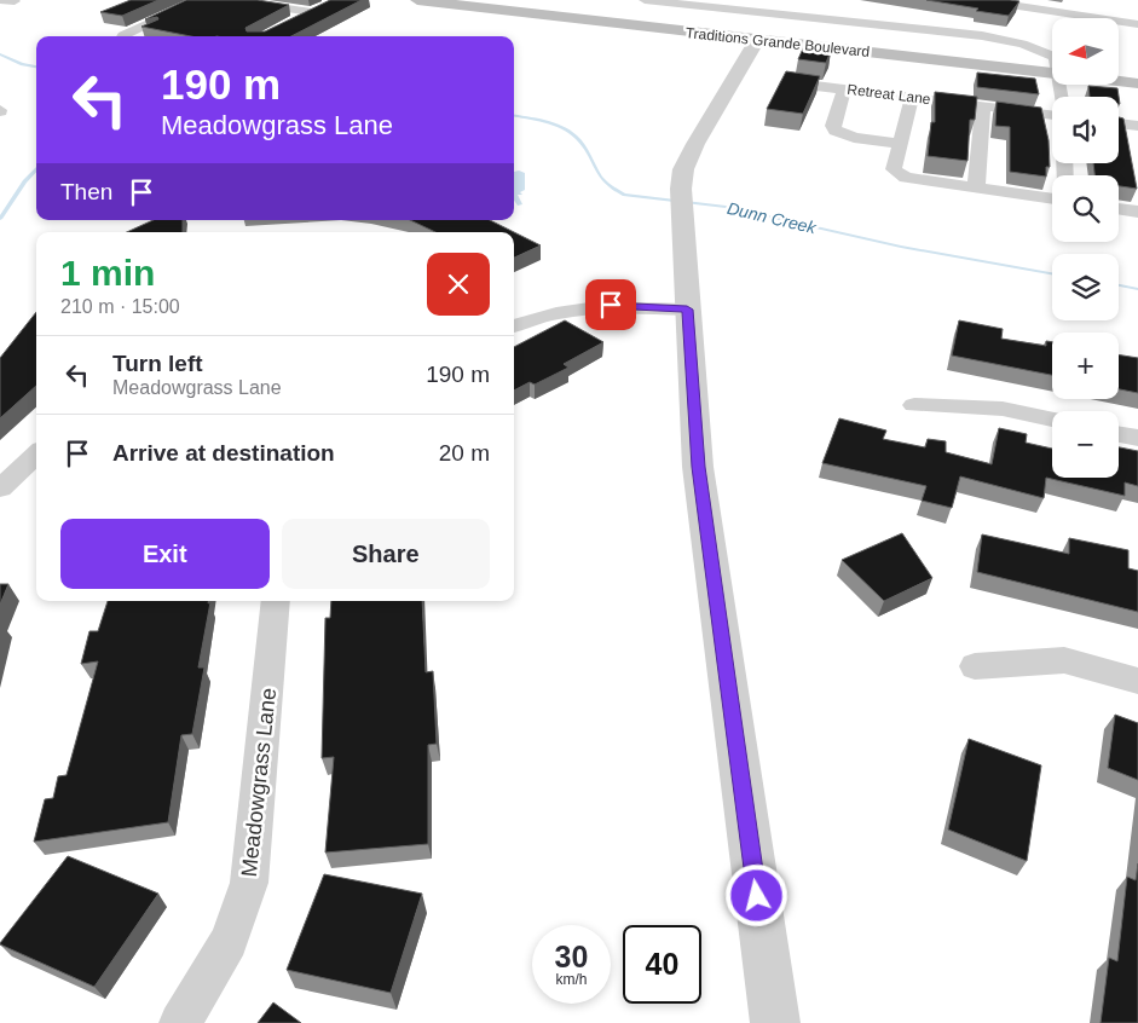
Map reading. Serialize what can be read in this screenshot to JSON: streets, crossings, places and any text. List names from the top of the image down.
{
  "streets": {
    "main road": ["Traditions Grande Boulevard"],
    "street": ["Retreat Lane", "Meadowgrass Lane"]
  },
  "water": ["Dunn Creek"],
  "north": "left",
  "page": {
    "map_buttons": ["+", "−"],
    "turn": ["190 m", "Meadowgrass Lane"],
    "then": "Then",
    "heading": ["1 min", "210 m · 15:00"],
    "list": [
      {
        "name": "Turn left",
        "note": "Meadowgrass Lane",
        "value": "190 m"
      },
      {
        "name": "Arrive at destination",
        "value": "20 m"
      }
    ],
    "buttons": ["Exit", "Share"],
    "speed": "30 km/h",
    "limit": "40"
  }
}
